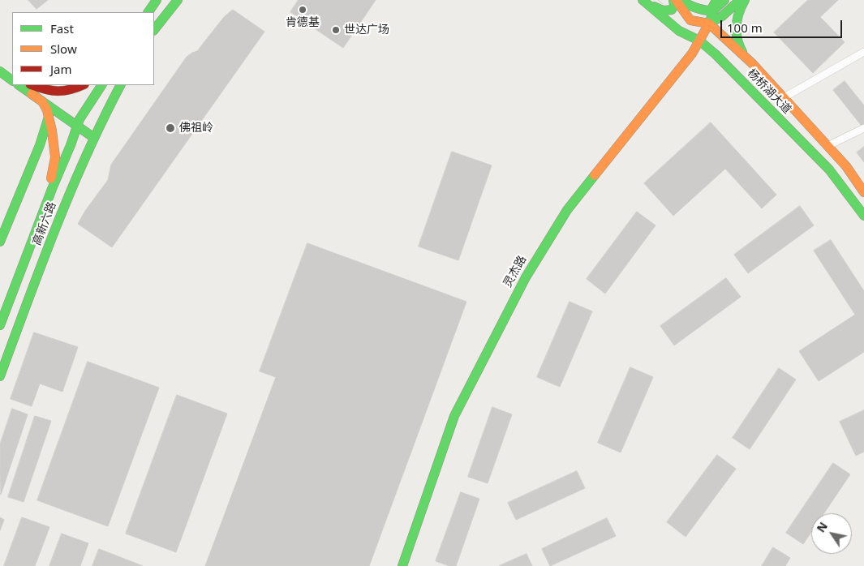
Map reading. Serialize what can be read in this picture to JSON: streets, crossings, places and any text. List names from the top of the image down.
{
  "streets": {
    "main road": ["杨桥湖大道", "高新六路", "灵杰路"]
  },
  "crossings": [
    ["杨桥湖大道", "灵杰路"]
  ],
  "places": ["肯德基", "世达广场", "佛祖岭"],
  "legend": ["Fast", "Slow", "Jam"],
  "scale_bar": "100 m",
  "north": "top left"
}
